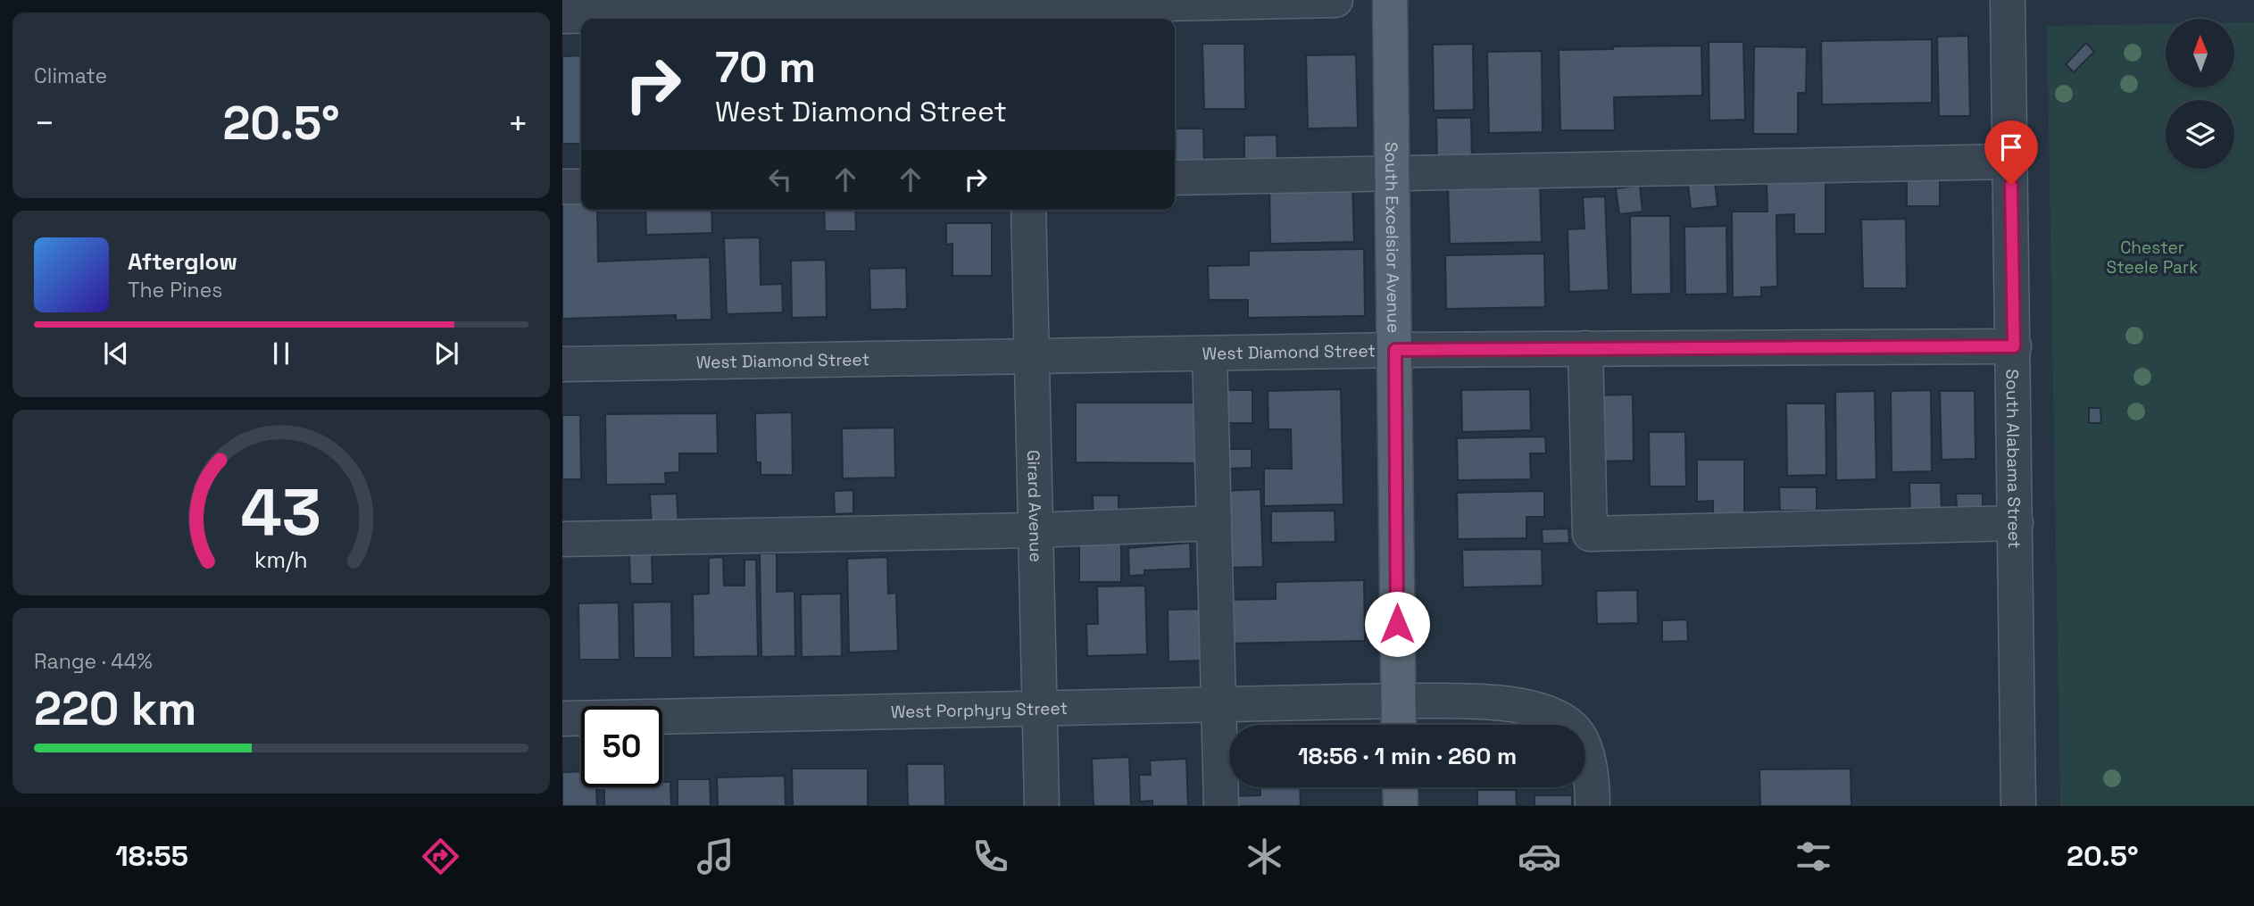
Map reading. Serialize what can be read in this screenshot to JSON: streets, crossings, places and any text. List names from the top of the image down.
{
  "streets": {
    "main road": ["South Excelsior Avenue"],
    "street": [
      "West Diamond Street",
      "South Alabama Street",
      "Girard Avenue",
      "West Porphyry Street"
    ]
  },
  "crossings": [
    ["South Excelsior Avenue", "West Diamond Street"],
    ["South Excelsior Avenue", "West Porphyry Street"],
    ["West Diamond Street", "South Alabama Street"],
    ["West Diamond Street", "Girard Avenue"],
    ["Girard Avenue", "West Porphyry Street"]
  ],
  "parks": ["Chester Steele Park"],
  "north": "top",
  "page": {
    "tile": [
      "Climate",
      ["Range · 44%", "220 km"]
    ],
    "turn": ["70 m", "West Diamond Street"],
    "heat": ["−", "20.5°", "+"],
    "song": ["Afterglow", "The Pines"],
    "limit": "50",
    "trip": "18:56 · 1 min · 260 m",
    "tabs": ["18:55", "20.5°"],
    "gauge": ["43", "km/h"]
  }
}
